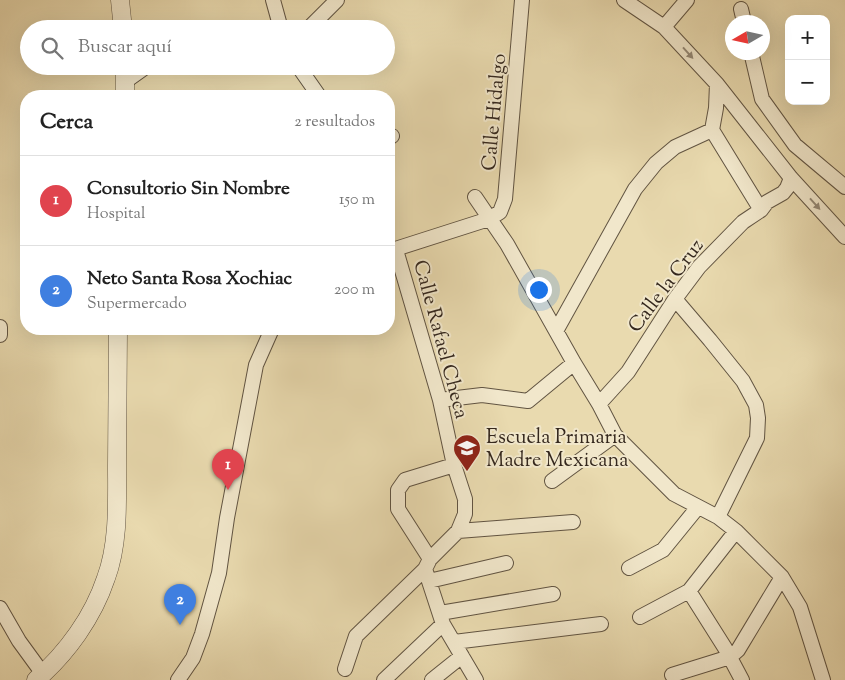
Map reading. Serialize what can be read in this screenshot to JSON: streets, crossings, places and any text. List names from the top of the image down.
{
  "streets": {
    "street": ["Calle Hidalgo", "Calle la Cruz", "Calle Rafael Checa"]
  },
  "places": {
    "school or university": ["Escuela Primaria Madre Mexicana"]
  },
  "north": "left",
  "page": {
    "map_buttons": ["+", "−"],
    "search": "Buscar aquí",
    "heading": ["Cerca", "2 resultados"],
    "list": [
      {
        "mark": "1",
        "name": "Consultorio Sin Nombre",
        "note": "Hospital",
        "value": "150 m"
      },
      {
        "mark": "2",
        "name": "Neto Santa Rosa Xochiac",
        "note": "Supermercado",
        "value": "200 m"
      }
    ],
    "pins": ["1", "2"]
  }
}
